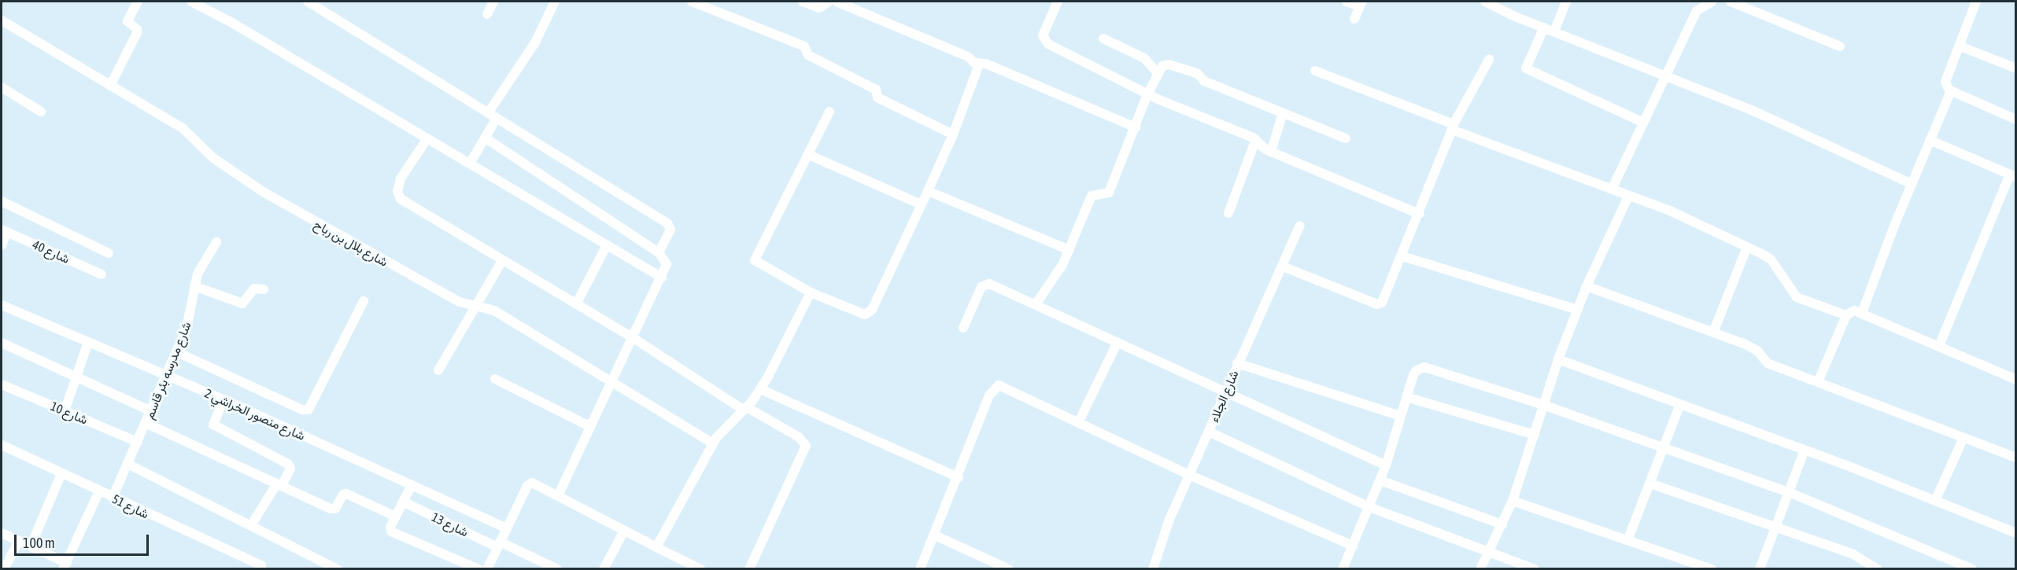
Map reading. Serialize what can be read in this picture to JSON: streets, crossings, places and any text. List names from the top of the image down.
{
  "streets": {
    "street": [
      "شارع بلال بن رباح",
      "شارع 40",
      "شارع مدرسه بئر قاسم",
      "شارع الجلاء",
      "شارع 10",
      "شارع منصور الخراشي 2",
      "شارع 51",
      "شارع 13"
    ]
  },
  "crossings": [
    ["شارع مدرسه بئر قاسم", "شارع 10"],
    ["شارع مدرسه بئر قاسم", "شارع منصور الخراشي 2"],
    ["شارع مدرسه بئر قاسم", "شارع 51"]
  ],
  "scale_bar": "100 m"
}
